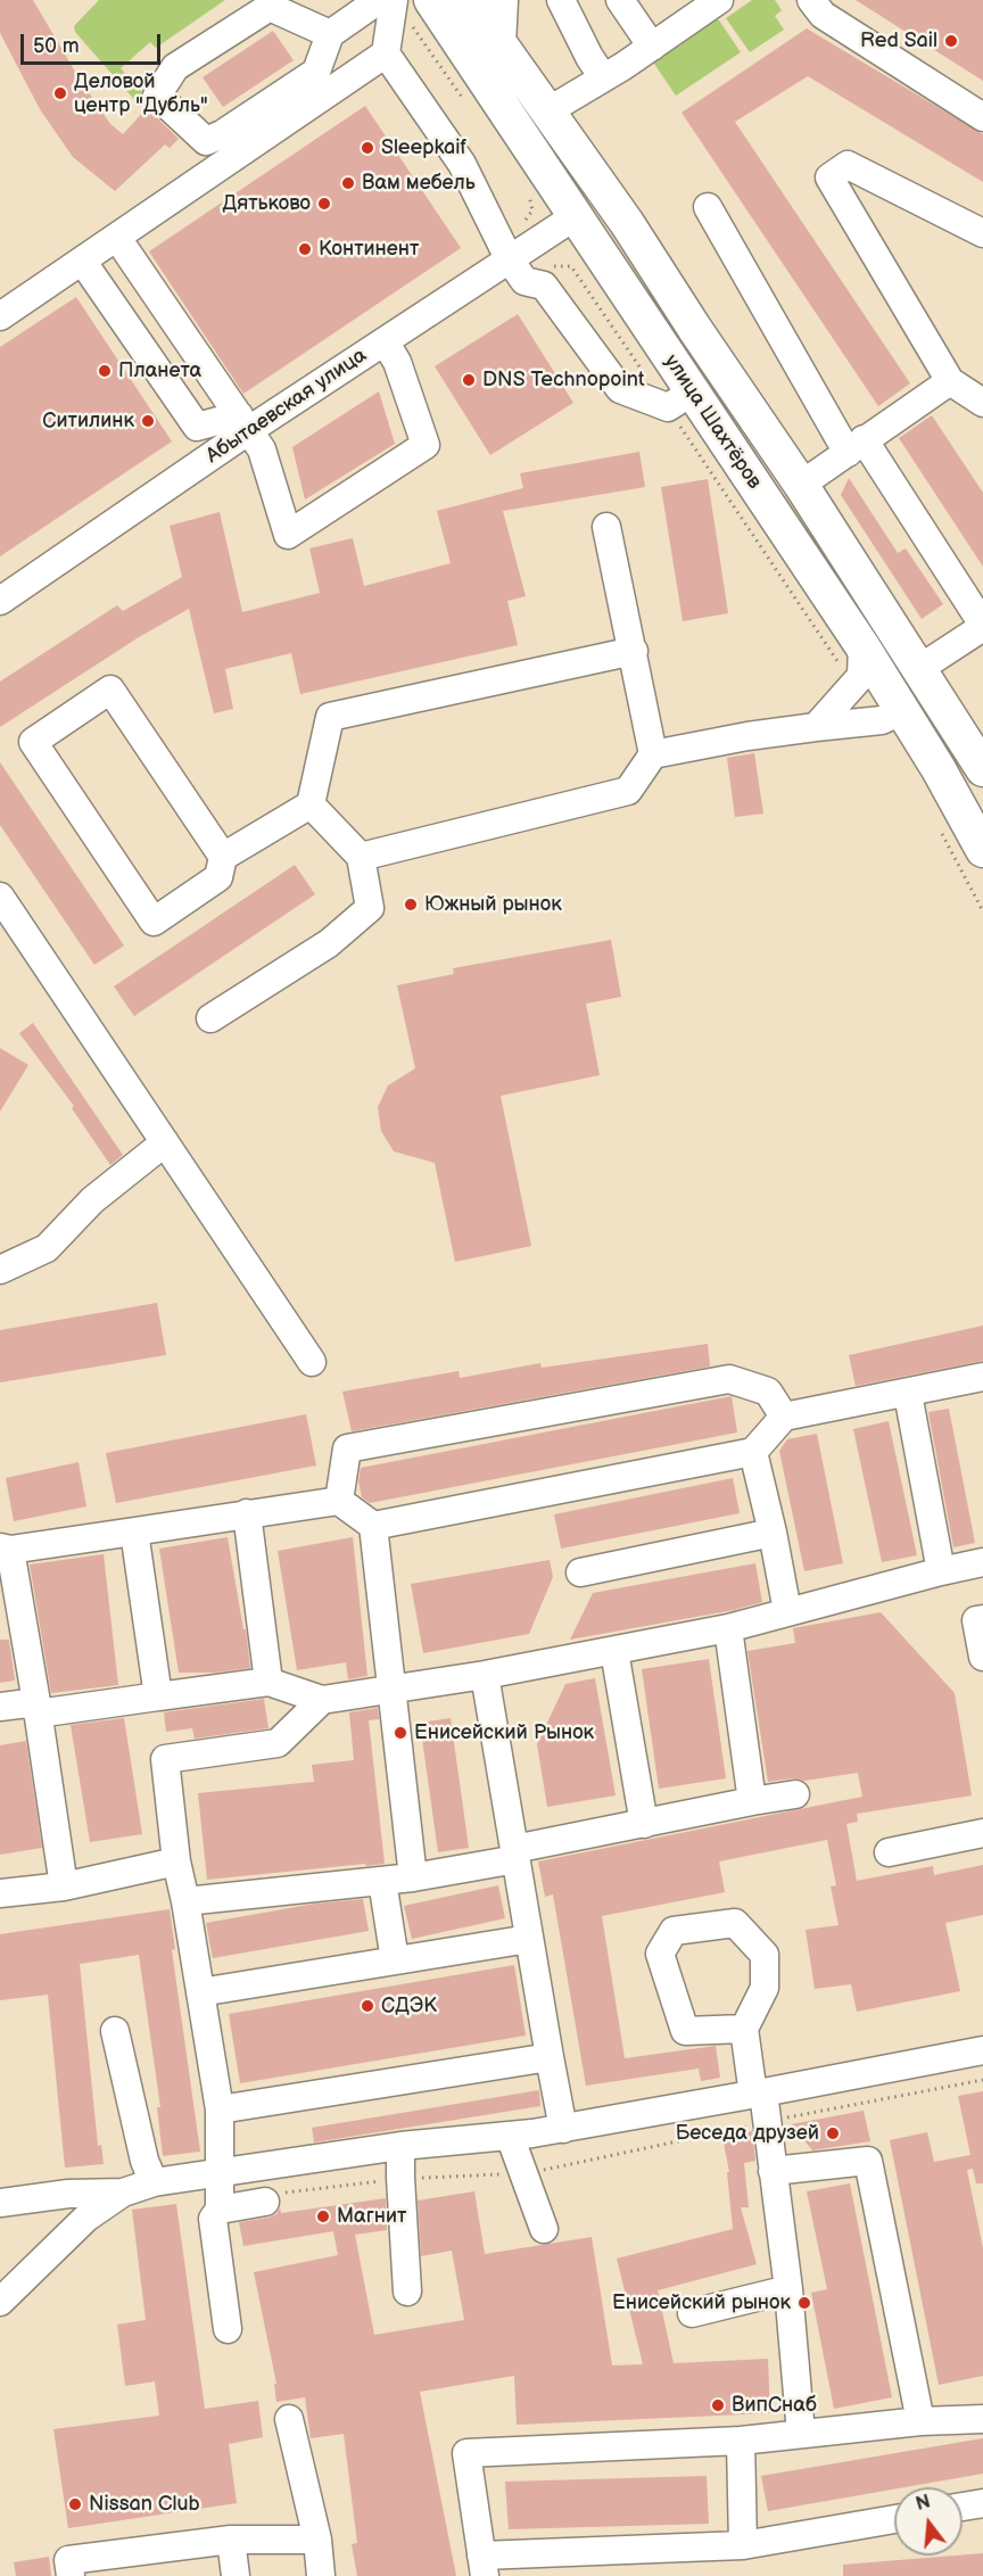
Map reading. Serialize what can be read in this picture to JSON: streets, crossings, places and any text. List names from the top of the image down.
{
  "streets": {
    "main road": ["улица Шахтёров"],
    "street": ["Абытаевская улица"]
  },
  "crossings": [
    ["Абытаевская улица", "улица Шахтёров"]
  ],
  "places": [
    "Red Sail",
    "Деловой центр \"Дубль\"",
    "Sleepkaif",
    "Вам мебель",
    "Дятьково",
    "Континент",
    "Планета",
    "DNS Technopoint",
    "Ситилинк",
    "Южный рынок",
    "Енисейский Рынок",
    "СДЭК",
    "Беседа друзей",
    "Магнит",
    "Енисейский рынок",
    "ВипСнаб",
    "Nissan Club"
  ],
  "scale_bar": "50 m",
  "north": "top"
}
